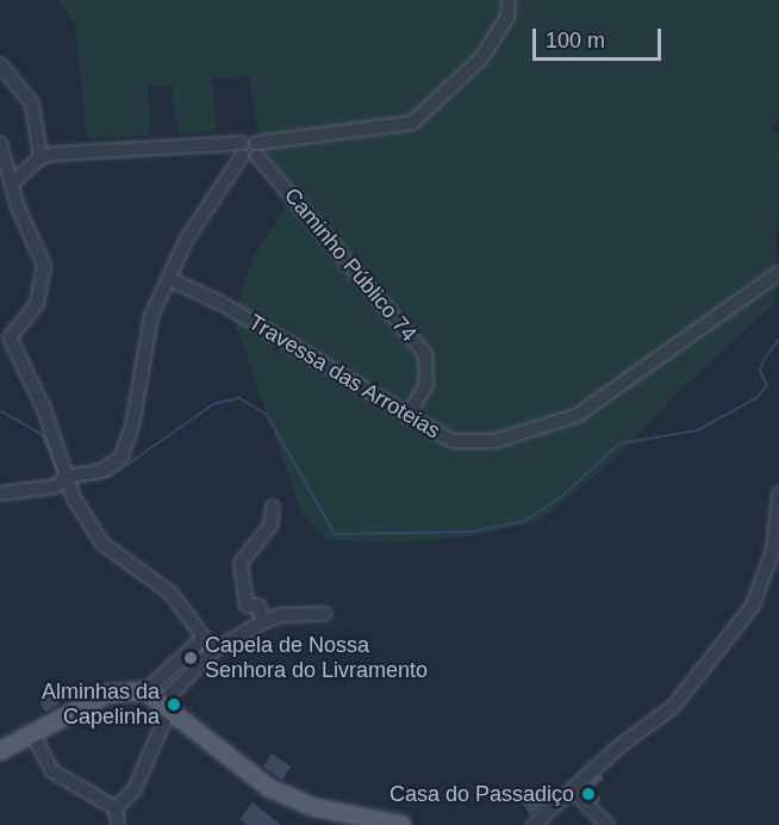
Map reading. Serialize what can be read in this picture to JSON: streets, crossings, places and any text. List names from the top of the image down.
{
  "streets": {
    "street": ["Caminho Público 74", "Travessa das Arroteias"]
  },
  "crossings": [
    ["Caminho Público 74", "Travessa das Arroteias"]
  ],
  "places": ["Capela de Nossa Senhora do Livramento", "Alminhas da Capelinha", "Casa do Passadiço"],
  "scale_bar": "100 m"
}
